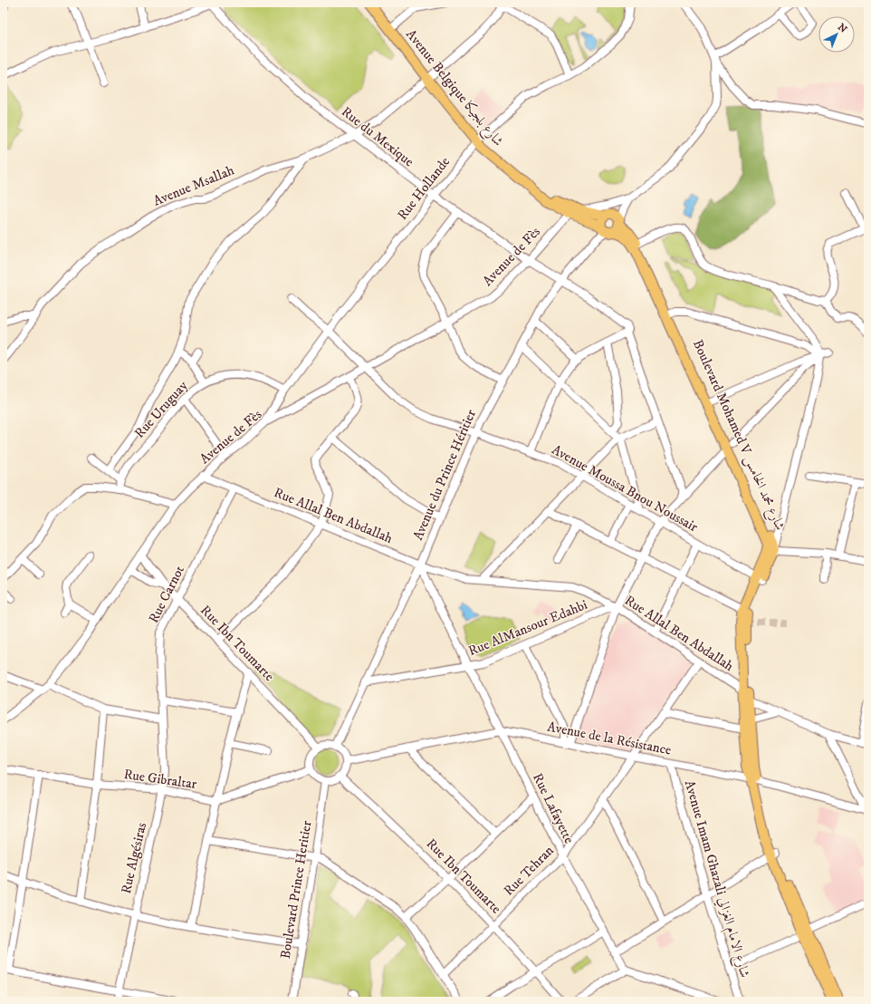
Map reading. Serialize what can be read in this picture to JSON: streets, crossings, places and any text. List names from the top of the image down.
{
  "streets": {
    "main road": ["Avenue Belgique شارع بلجيكا", "Boulevard Mohamed V شارع محمد الخامس"],
    "street": [
      "Rue du Mexique",
      "Avenue Msallah",
      "Rue Hollande",
      "Avenue de Fès",
      "Rue Uruguay",
      "Avenue du Prince Héritier",
      "Avenue Moussa Bnou Noussair",
      "Rue Allal Ben Abdallah",
      "Rue Carnot",
      "Rue AlMansour Edahbi",
      "Rue Ibn Toumarte",
      "Avenue de la Résistance",
      "Rue Gibraltar",
      "Rue Lafayette",
      "Rue Algésiras",
      "Rue Tehran",
      "Avenue Imam Ghazali شارع الامام الغزالي",
      "Boulevard Prince Heritier"
    ]
  },
  "crossings": [
    ["Avenue Belgique شارع بلجيكا", "Avenue Msallah"],
    ["Avenue Belgique شارع بلجيكا", "Rue Hollande"],
    ["Avenue Belgique شارع بلجيكا", "Avenue de Fès"],
    ["Avenue Belgique شارع بلجيكا", "Avenue du Prince Héritier"],
    ["Avenue Belgique شارع بلجيكا", "Avenue Moussa Bnou Noussair"],
    ["Rue du Mexique", "Avenue Msallah"],
    ["Rue du Mexique", "Rue Hollande"],
    ["Rue du Mexique", "Avenue de Fès"],
    ["Rue du Mexique", "Avenue du Prince Héritier"],
    ["Rue Hollande", "Avenue de Fès"],
    ["Rue Hollande", "Rue Uruguay"],
    ["Rue Hollande", "Avenue Moussa Bnou Noussair"],
    ["Avenue de Fès", "Avenue Moussa Bnou Noussair"],
    ["Avenue de Fès", "Rue Allal Ben Abdallah"],
    ["Avenue de Fès", "Rue Ibn Toumarte"],
    ["Avenue du Prince Héritier", "Avenue Moussa Bnou Noussair"],
    ["Avenue du Prince Héritier", "Rue Allal Ben Abdallah"],
    ["Avenue du Prince Héritier", "Rue AlMansour Edahbi"],
    ["Avenue du Prince Héritier", "Rue Ibn Toumarte"],
    ["Avenue du Prince Héritier", "Avenue de la Résistance"],
    ["Avenue du Prince Héritier", "Rue Lafayette"],
    ["Avenue du Prince Héritier", "Boulevard Prince Heritier"],
    ["Rue Allal Ben Abdallah", "Rue Carnot"],
    ["Rue Allal Ben Abdallah", "Rue AlMansour Edahbi"],
    ["Rue Allal Ben Abdallah", "Rue Lafayette"],
    ["Rue Allal Ben Abdallah", "Rue Tehran"],
    ["Rue Carnot", "Rue Ibn Toumarte"],
    ["Rue Carnot", "Rue Algésiras"],
    ["Rue AlMansour Edahbi", "Rue Lafayette"],
    ["Rue Ibn Toumarte", "Avenue de la Résistance"],
    ["Rue Ibn Toumarte", "Rue Tehran"],
    ["Rue Ibn Toumarte", "Boulevard Prince Heritier"],
    ["Avenue de la Résistance", "Rue Lafayette"],
    ["Avenue de la Résistance", "Rue Tehran"],
    ["Avenue de la Résistance", "Avenue Imam Ghazali شارع الامام الغزالي"],
    ["Avenue de la Résistance", "Boulevard Prince Heritier"],
    ["Rue Gibraltar", "Rue Algésiras"],
    ["Rue Lafayette", "Rue Tehran"]
  ],
  "north": "top right"
}
